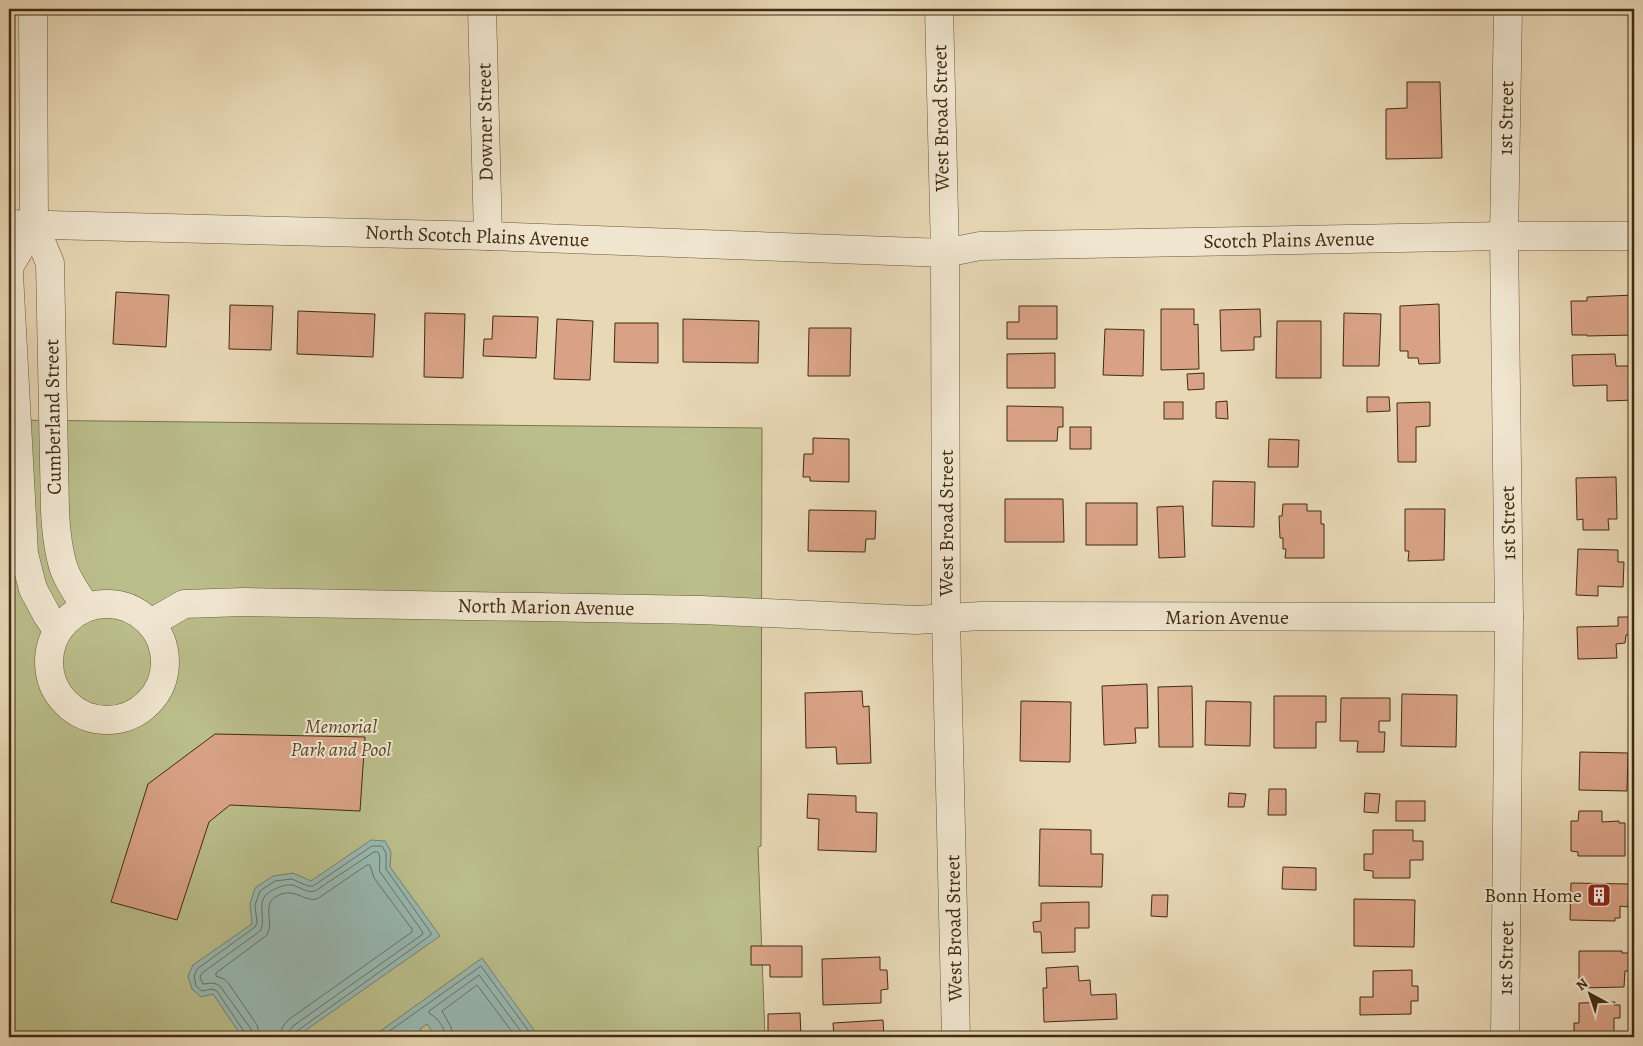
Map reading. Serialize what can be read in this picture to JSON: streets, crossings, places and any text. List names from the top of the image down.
{
  "streets": {
    "street": [
      "West Broad Street",
      "1st Street",
      "Downer Street",
      "North Scotch Plains Avenue",
      "Scotch Plains Avenue",
      "Cumberland Street",
      "North Marion Avenue",
      "Marion Avenue"
    ]
  },
  "crossings": [
    ["West Broad Street", "North Scotch Plains Avenue"],
    ["West Broad Street", "Scotch Plains Avenue"],
    ["West Broad Street", "North Marion Avenue"],
    ["West Broad Street", "Marion Avenue"],
    ["1st Street", "Scotch Plains Avenue"],
    ["1st Street", "Marion Avenue"],
    ["Downer Street", "North Scotch Plains Avenue"],
    ["North Scotch Plains Avenue", "Scotch Plains Avenue"],
    ["North Scotch Plains Avenue", "Cumberland Street"],
    ["Cumberland Street", "North Marion Avenue"],
    ["North Marion Avenue", "Marion Avenue"]
  ],
  "parks": ["Memorial Park and Pool"],
  "places": {
    "building": ["Bonn Home"]
  },
  "north": "top left"
}
